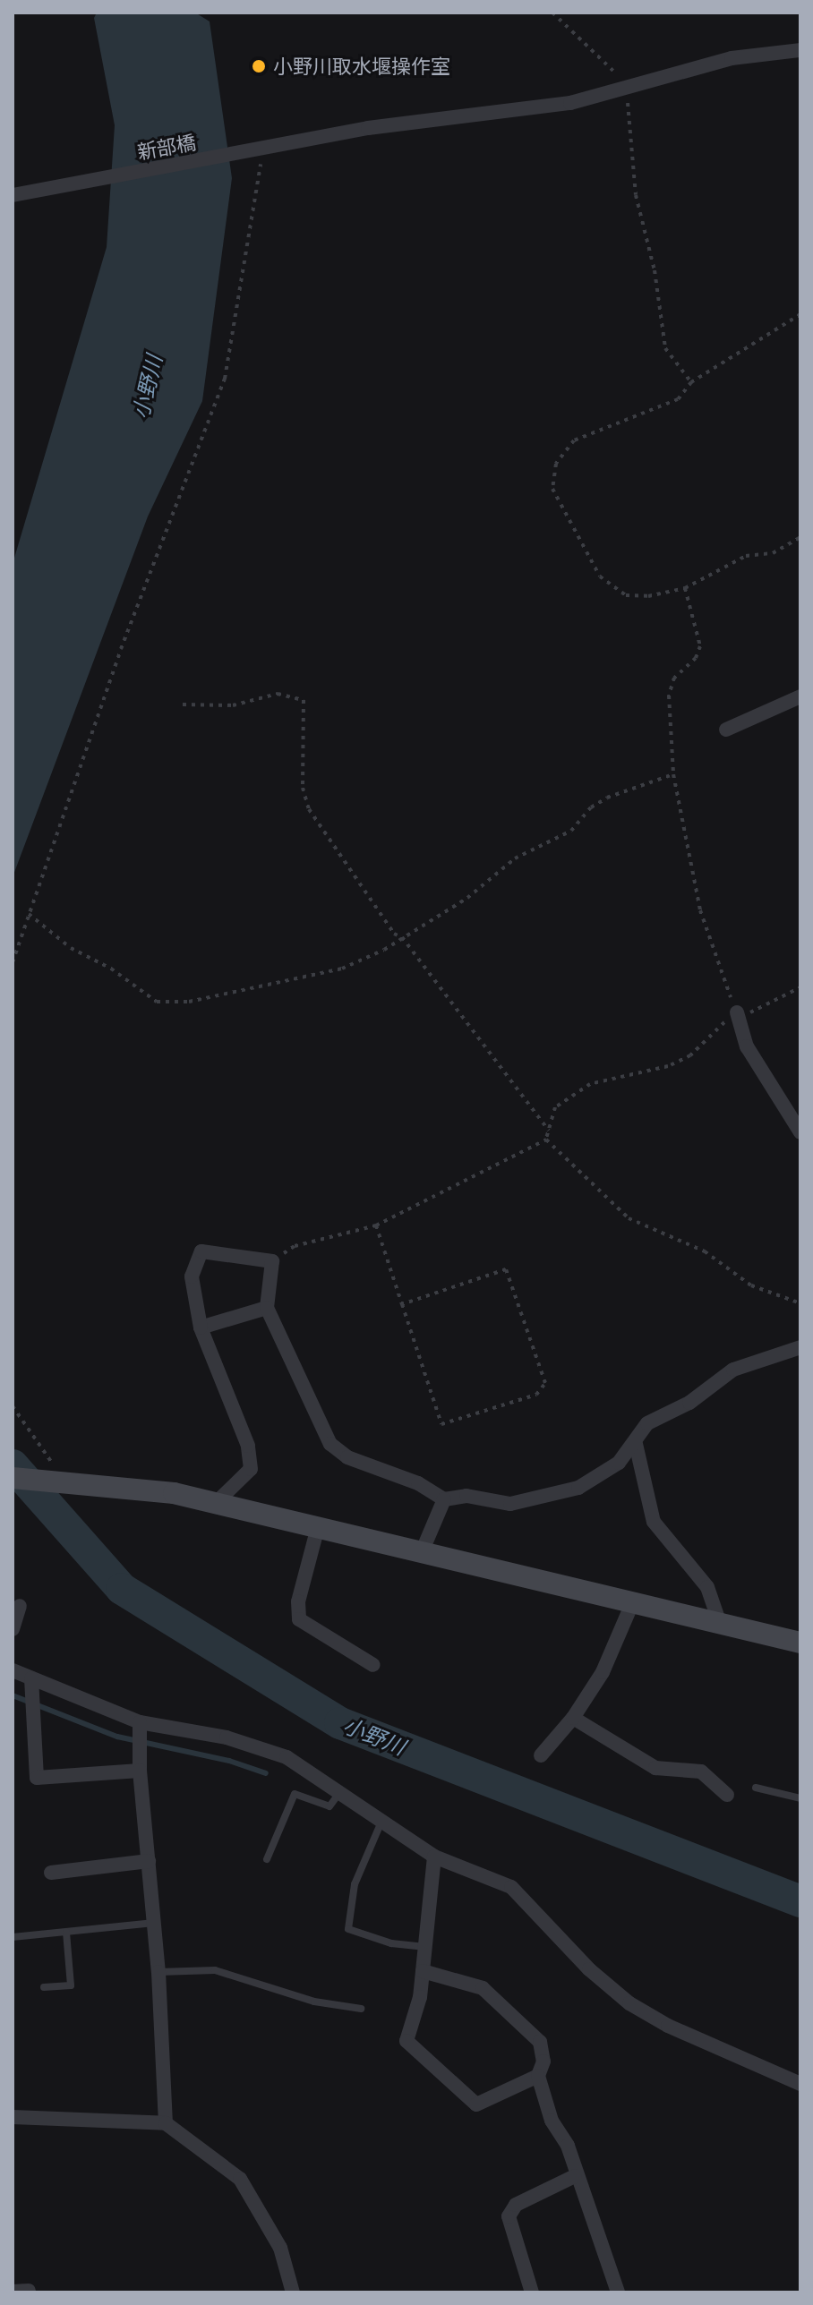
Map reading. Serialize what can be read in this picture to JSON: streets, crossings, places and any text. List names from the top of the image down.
{
  "streets": {
    "street": ["新部橋"]
  },
  "water": ["小野川"],
  "places": ["小野川取水堰操作室"]
}
